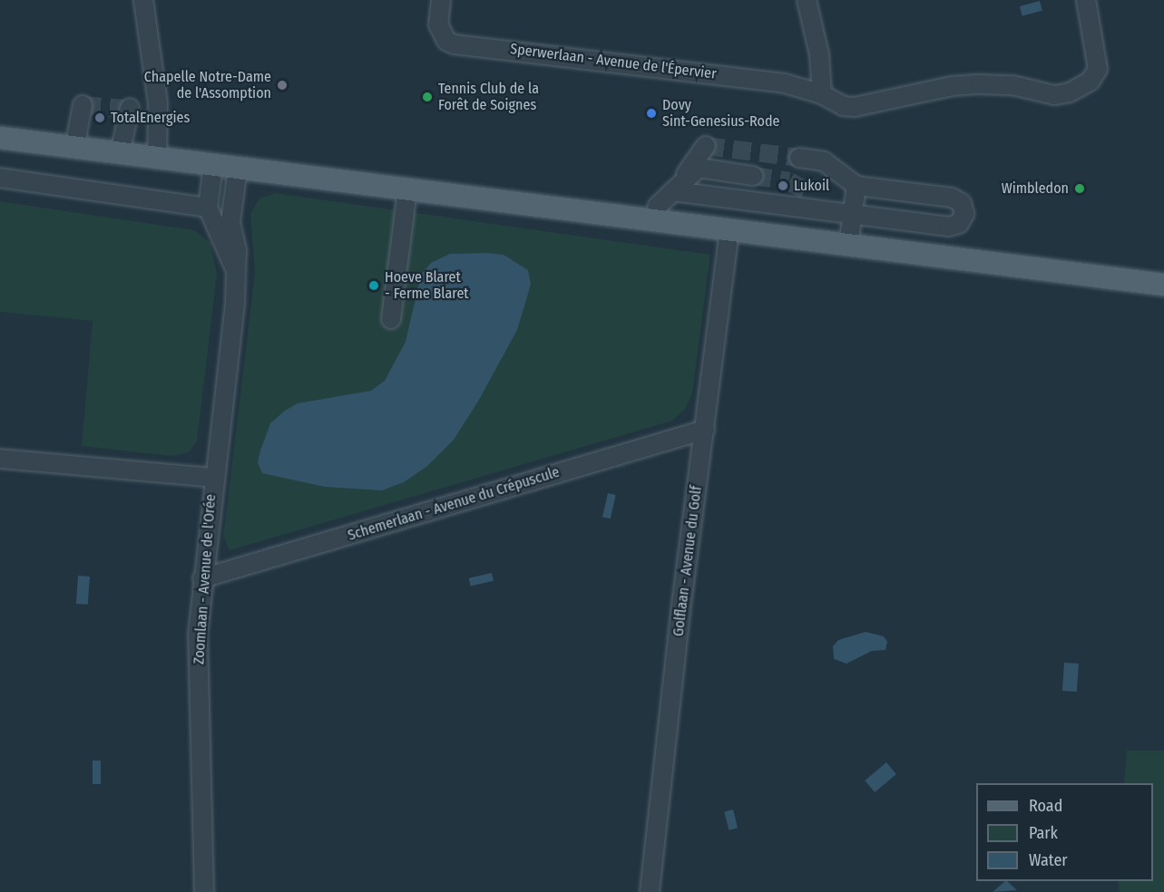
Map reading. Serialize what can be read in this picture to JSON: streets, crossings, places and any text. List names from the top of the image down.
{
  "streets": {
    "street": [
      "Sperwerlaan - Avenue de l'Épervier",
      "Schemerlaan - Avenue du Crépuscule",
      "Golflaan - Avenue du Golf",
      "Zoomlaan - Avenue de l'Orée"
    ]
  },
  "crossings": [
    ["Schemerlaan - Avenue du Crépuscule", "Golflaan - Avenue du Golf"],
    ["Schemerlaan - Avenue du Crépuscule", "Zoomlaan - Avenue de l'Orée"]
  ],
  "places": [
    "Chapelle Notre-Dame de l'Assomption",
    "Tennis Club de la Forêt de Soignes",
    "Dovy Sint-Genesius-Rode",
    "TotalEnergies",
    "Lukoil",
    "Wimbledon",
    "Hoeve Blaret - Ferme Blaret"
  ],
  "legend": ["Road", "Park", "Water"]
}
